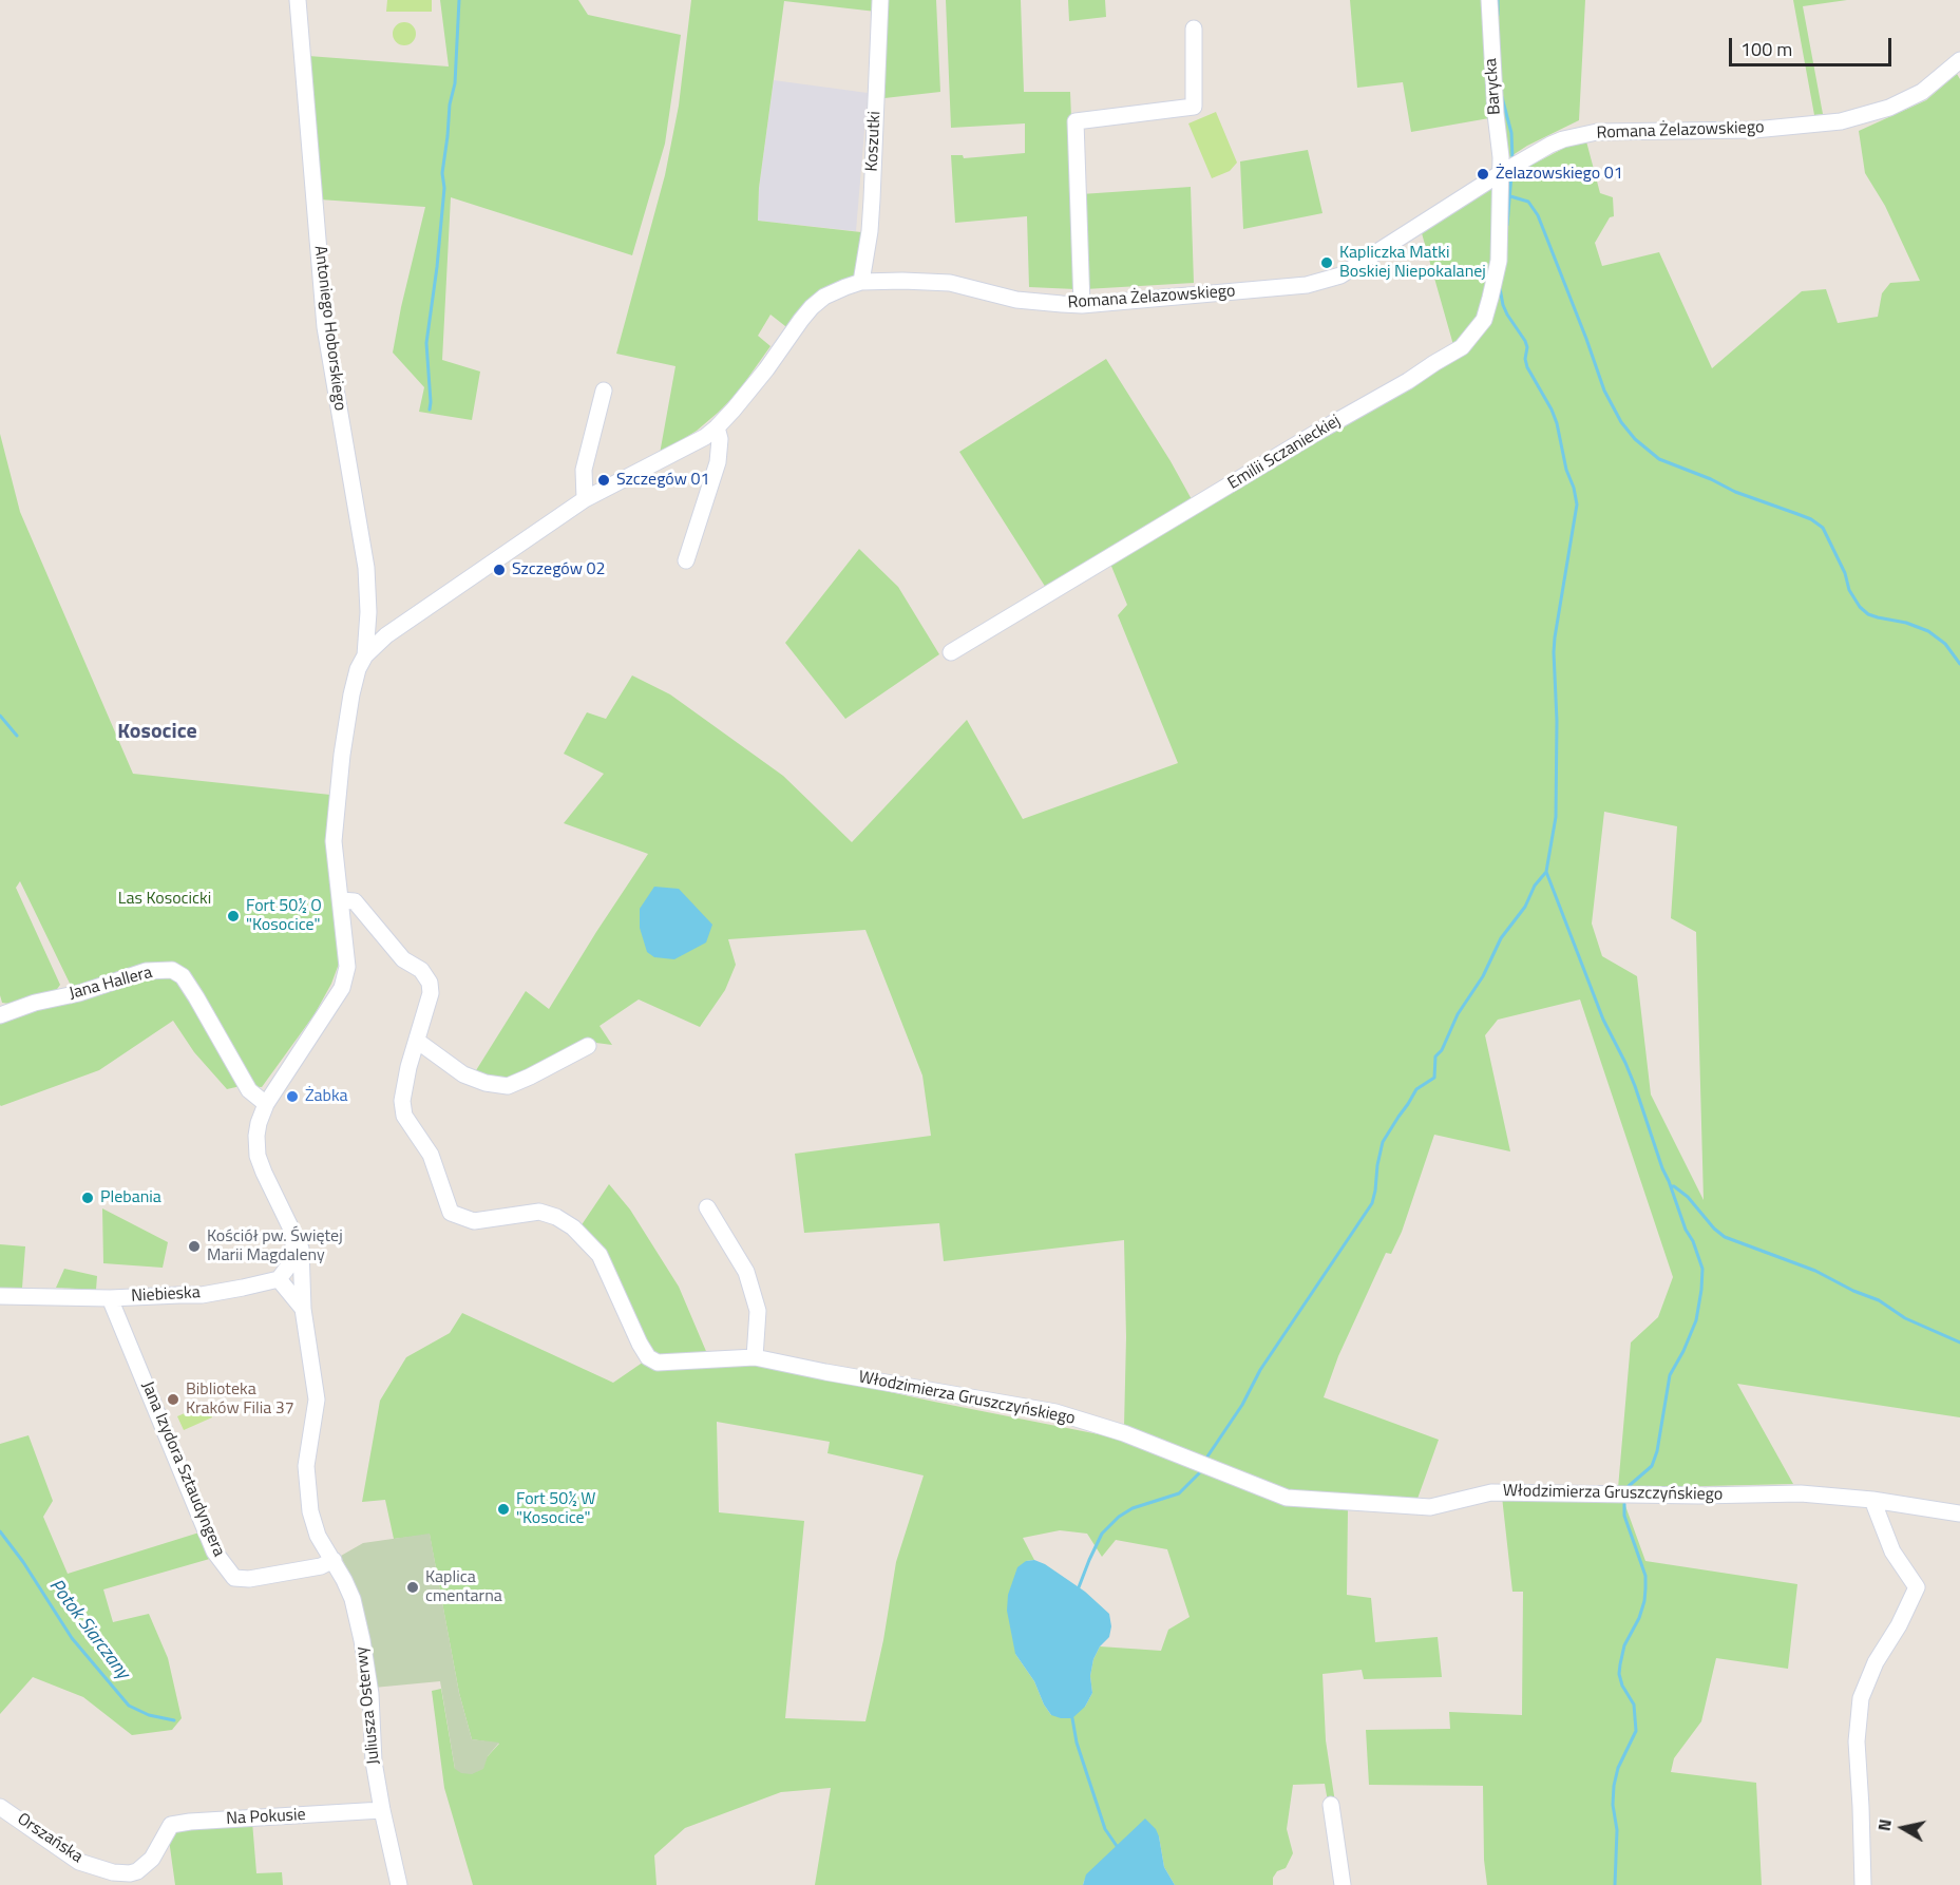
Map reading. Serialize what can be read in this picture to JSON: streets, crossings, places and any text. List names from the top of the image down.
{
  "streets": {
    "street": [
      "Barycka",
      "Romana Żelazowskiego",
      "Koszutki",
      "Antoniego Hoborskiego",
      "Emilii Sczanieckiej",
      "Jana Hallera",
      "Niebieska",
      "Włodzimierza Gruszczyńskiego",
      "Jana Izydora Sztaudyngera",
      "Juliusza Osterwy",
      "Na Pokusie",
      "Orszańska"
    ]
  },
  "crossings": [
    ["Barycka", "Romana Żelazowskiego"],
    ["Barycka", "Emilii Sczanieckiej"],
    ["Romana Żelazowskiego", "Koszutki"],
    ["Romana Żelazowskiego", "Antoniego Hoborskiego"],
    ["Romana Żelazowskiego", "Emilii Sczanieckiej"],
    ["Romana Żelazowskiego", "Jana Hallera"],
    ["Romana Żelazowskiego", "Włodzimierza Gruszczyńskiego"],
    ["Romana Żelazowskiego", "Juliusza Osterwy"],
    ["Jana Hallera", "Juliusza Osterwy"],
    ["Niebieska", "Jana Izydora Sztaudyngera"],
    ["Jana Izydora Sztaudyngera", "Juliusza Osterwy"],
    ["Juliusza Osterwy", "Na Pokusie"],
    ["Na Pokusie", "Orszańska"]
  ],
  "districts": ["Kosocice"],
  "water": ["Potok Siarczany"],
  "parks": ["Las Kosocicki"],
  "places": [
    "Żelazowskiego 01",
    "Kapliczka Matki Boskiej Niepokalanej",
    "Szczegów 01",
    "Szczegów 02",
    "Fort 50½ O \"Kosocice\"",
    "Żabka",
    "Plebania",
    "Kościół pw. Świętej Marii Magdaleny",
    "Biblioteka Kraków Filia 37",
    "Fort 50½ W \"Kosocice\"",
    "Kaplica cmentarna"
  ],
  "scale_bar": "100 m",
  "north": "left"
}
